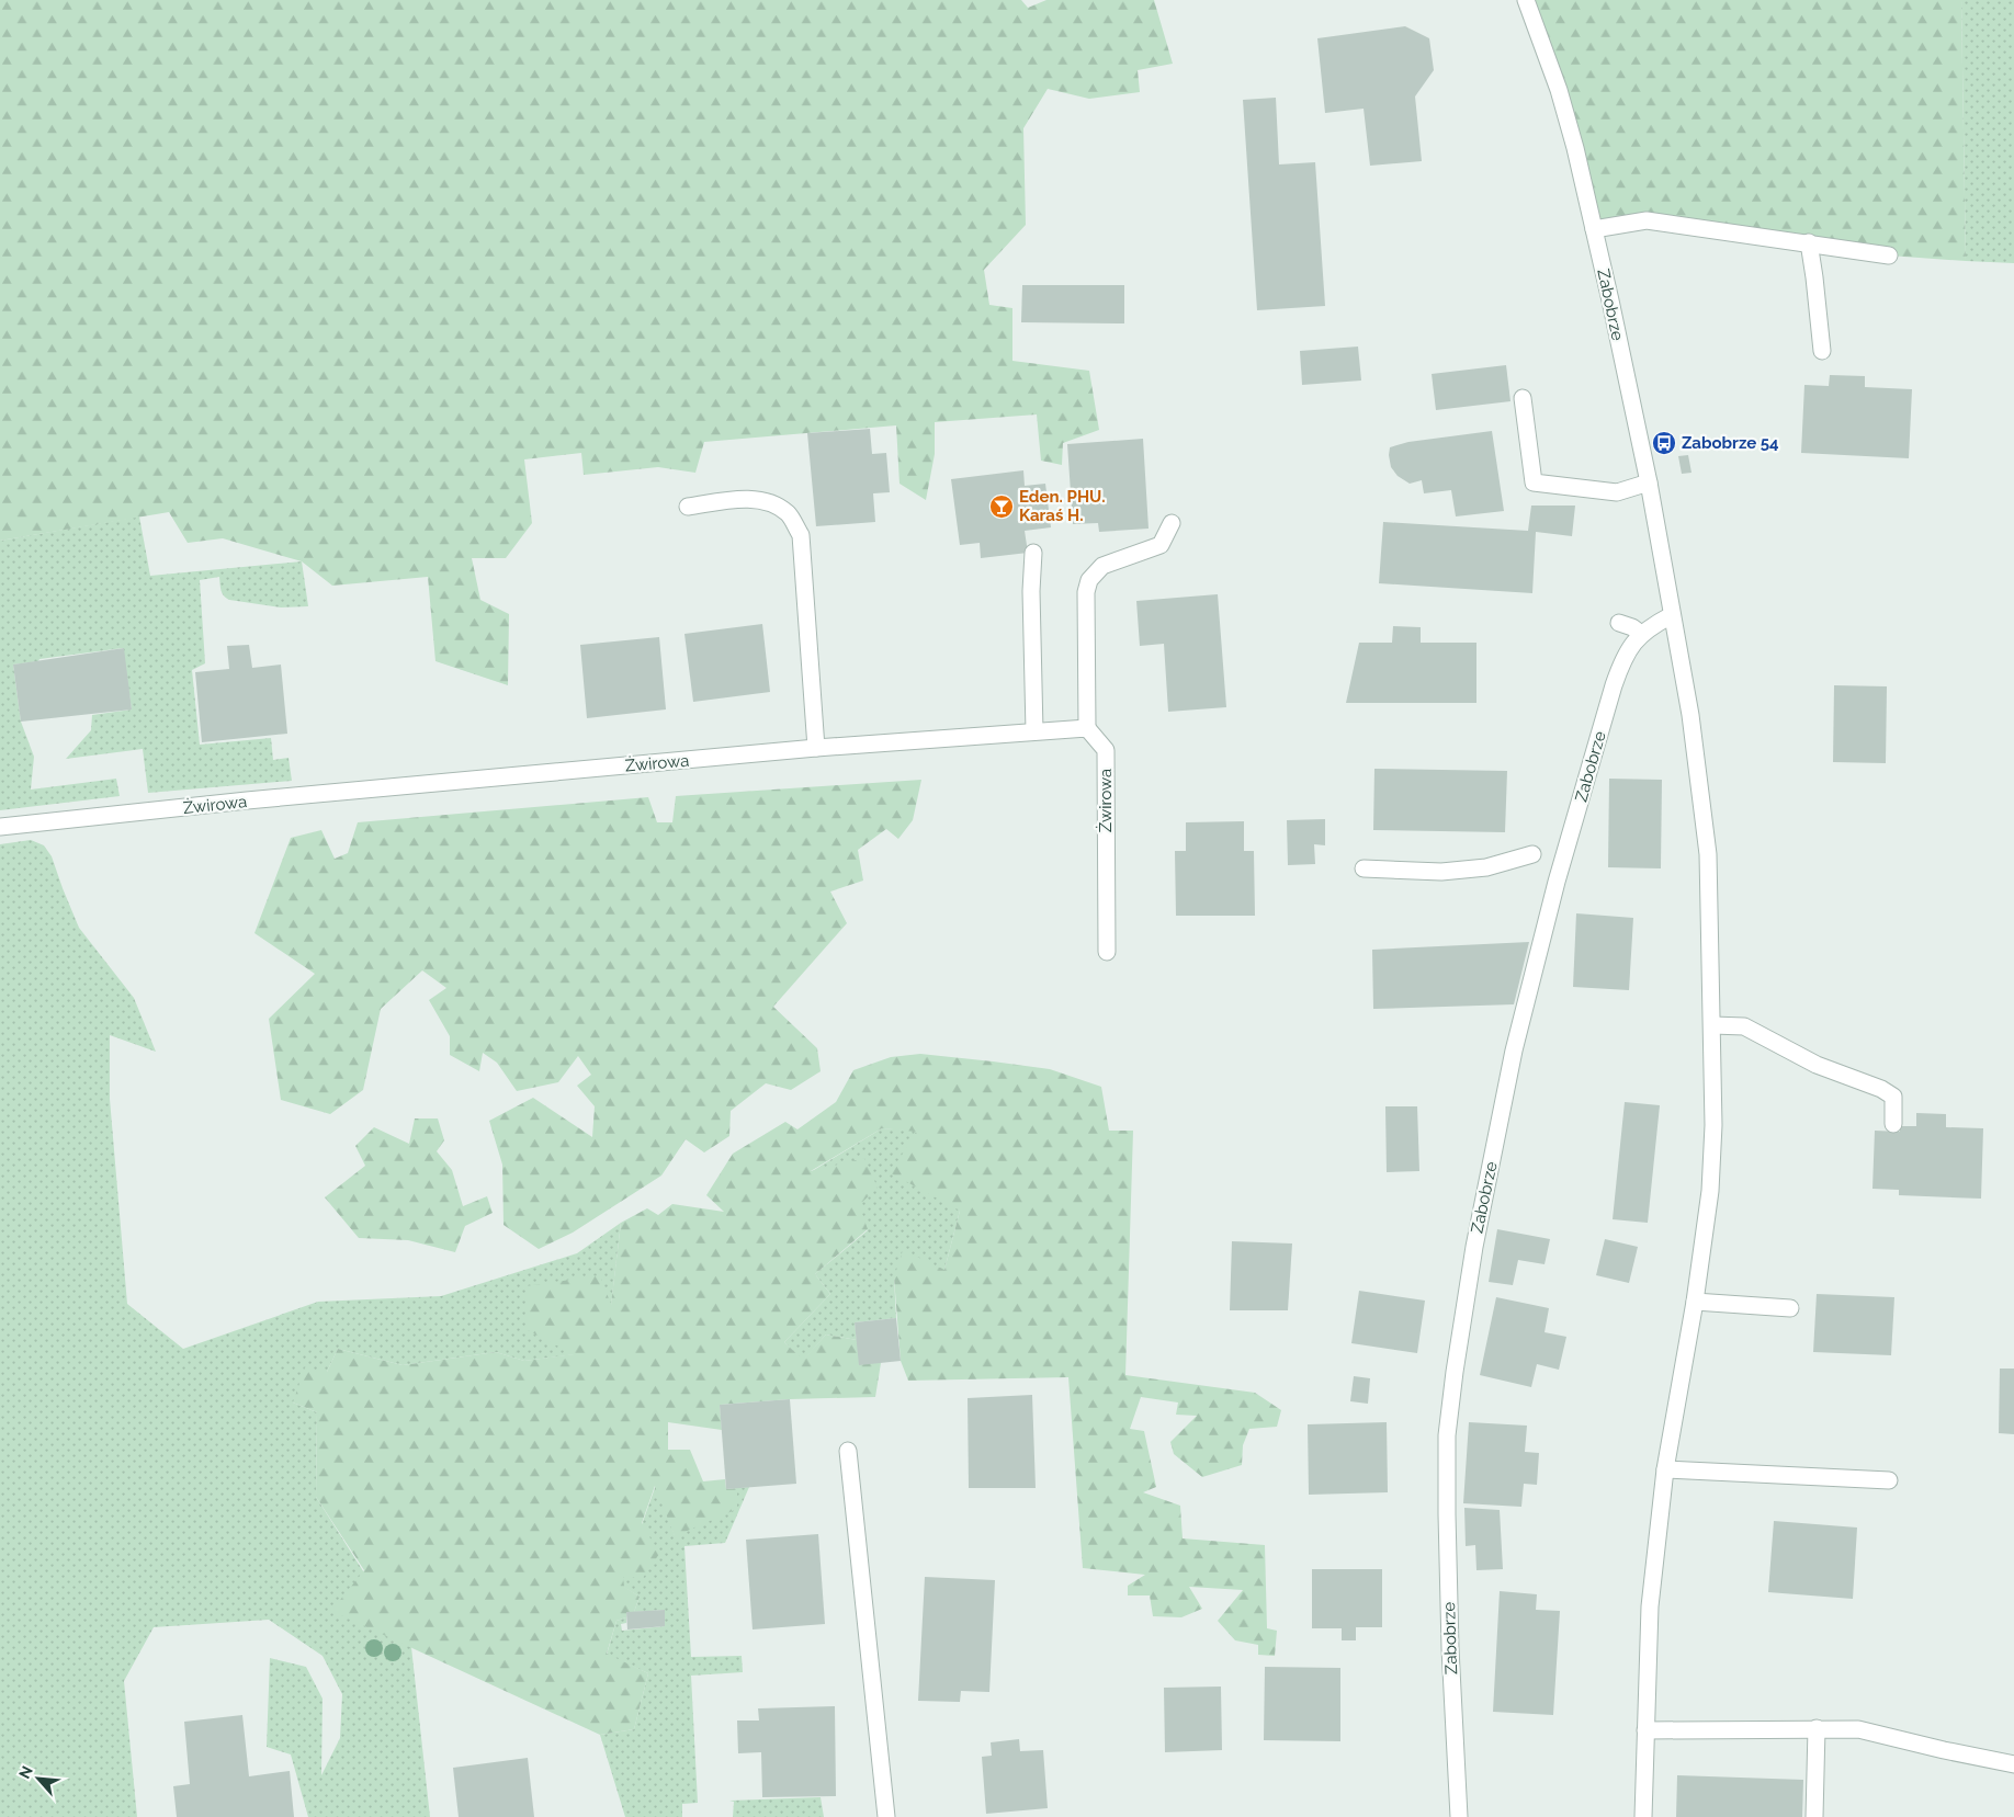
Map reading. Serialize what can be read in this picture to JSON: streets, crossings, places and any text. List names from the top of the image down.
{
  "streets": {
    "street": ["Zabobrze", "Żwirowa"]
  },
  "places": {
    "bus stop": ["Zabobrze 54"],
    "bar": ["Eden. PHU. Karaś H."]
  },
  "north": "top left"
}
